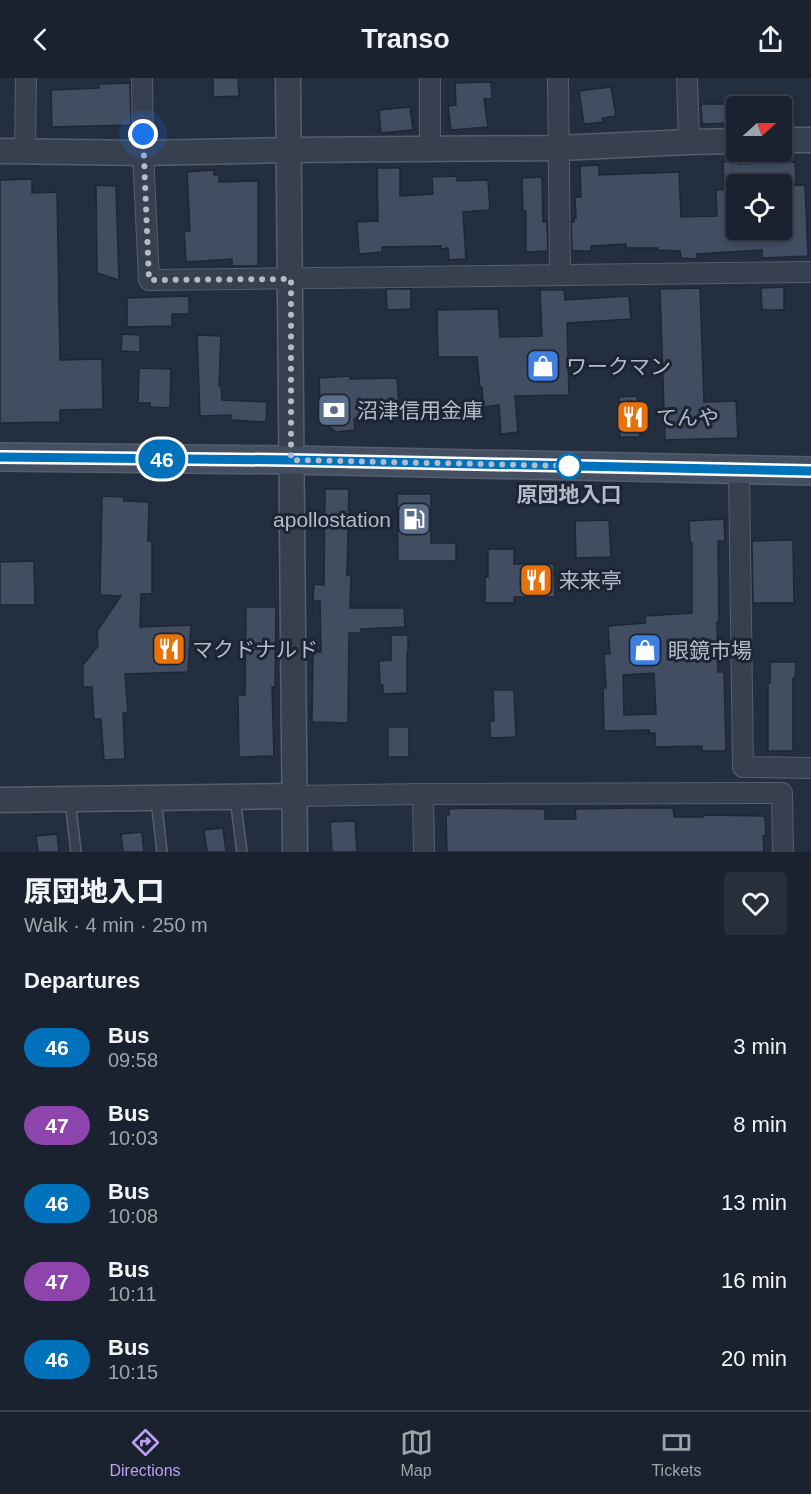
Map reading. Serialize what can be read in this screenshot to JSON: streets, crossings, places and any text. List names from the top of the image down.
{
  "places": {
    "shop": ["ワークマン", "眼鏡市場"],
    "bank": ["沼津信用金庫"],
    "restaurant": ["てんや", "来来亭", "マクドナルド"],
    "other": ["原団地入口"],
    "fuel station": ["apollostation"]
  },
  "lines": ["bus line 46"],
  "north": "right",
  "page": {
    "header": "Transo",
    "on_map": "46",
    "heading": [
      ["原団地入口", "Walk · 4 min · 250 m"],
      "Departures"
    ],
    "list": [
      {
        "mark": "46",
        "name": "Bus",
        "note": "09:58",
        "value": "3 min"
      },
      {
        "mark": "47",
        "name": "Bus",
        "note": "10:03",
        "value": "8 min"
      },
      {
        "mark": "46",
        "name": "Bus",
        "note": "10:08",
        "value": "13 min"
      },
      {
        "mark": "47",
        "name": "Bus",
        "note": "10:11",
        "value": "16 min"
      },
      {
        "mark": "46",
        "name": "Bus",
        "note": "10:15",
        "value": "20 min"
      }
    ],
    "tabs": ["Directions", "Map", "Tickets"]
  }
}
